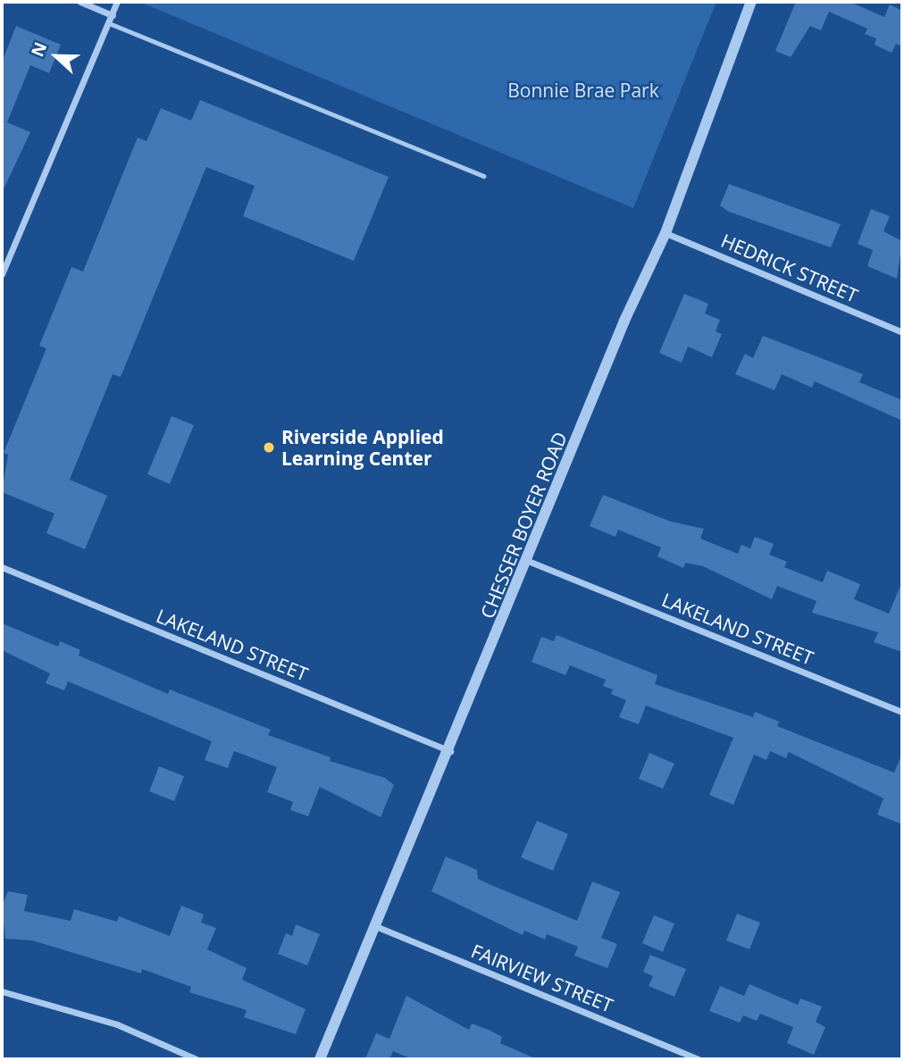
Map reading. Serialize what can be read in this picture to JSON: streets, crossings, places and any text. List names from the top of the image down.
{
  "streets": {
    "street": [
      "HEDRICK STREET",
      "CHESSER BOYER ROAD",
      "LAKELAND STREET",
      "FAIRVIEW STREET"
    ]
  },
  "crossings": [
    ["HEDRICK STREET", "CHESSER BOYER ROAD"],
    ["CHESSER BOYER ROAD", "LAKELAND STREET"],
    ["CHESSER BOYER ROAD", "FAIRVIEW STREET"]
  ],
  "parks": ["Bonnie Brae Park"],
  "places": ["Riverside Applied Learning Center"],
  "north": "left"
}
